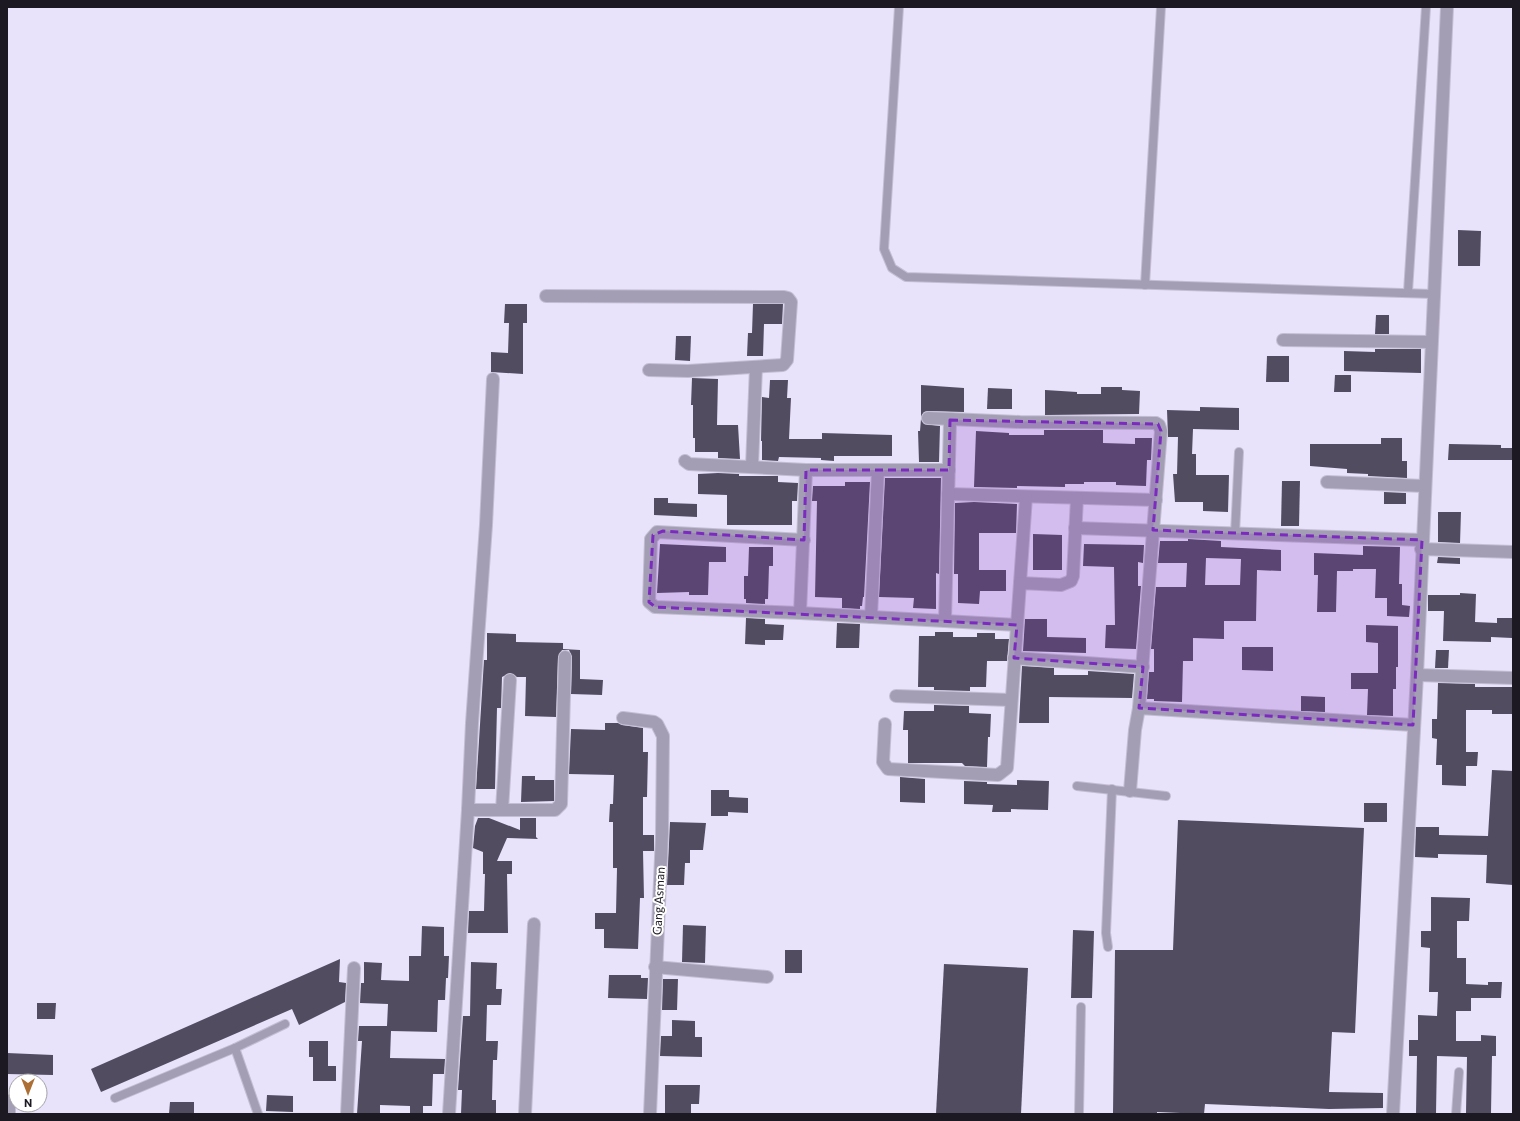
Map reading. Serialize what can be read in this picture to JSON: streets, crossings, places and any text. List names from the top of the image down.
{
  "streets": {
    "street": ["Gang Asman"]
  },
  "north": "bottom"
}
